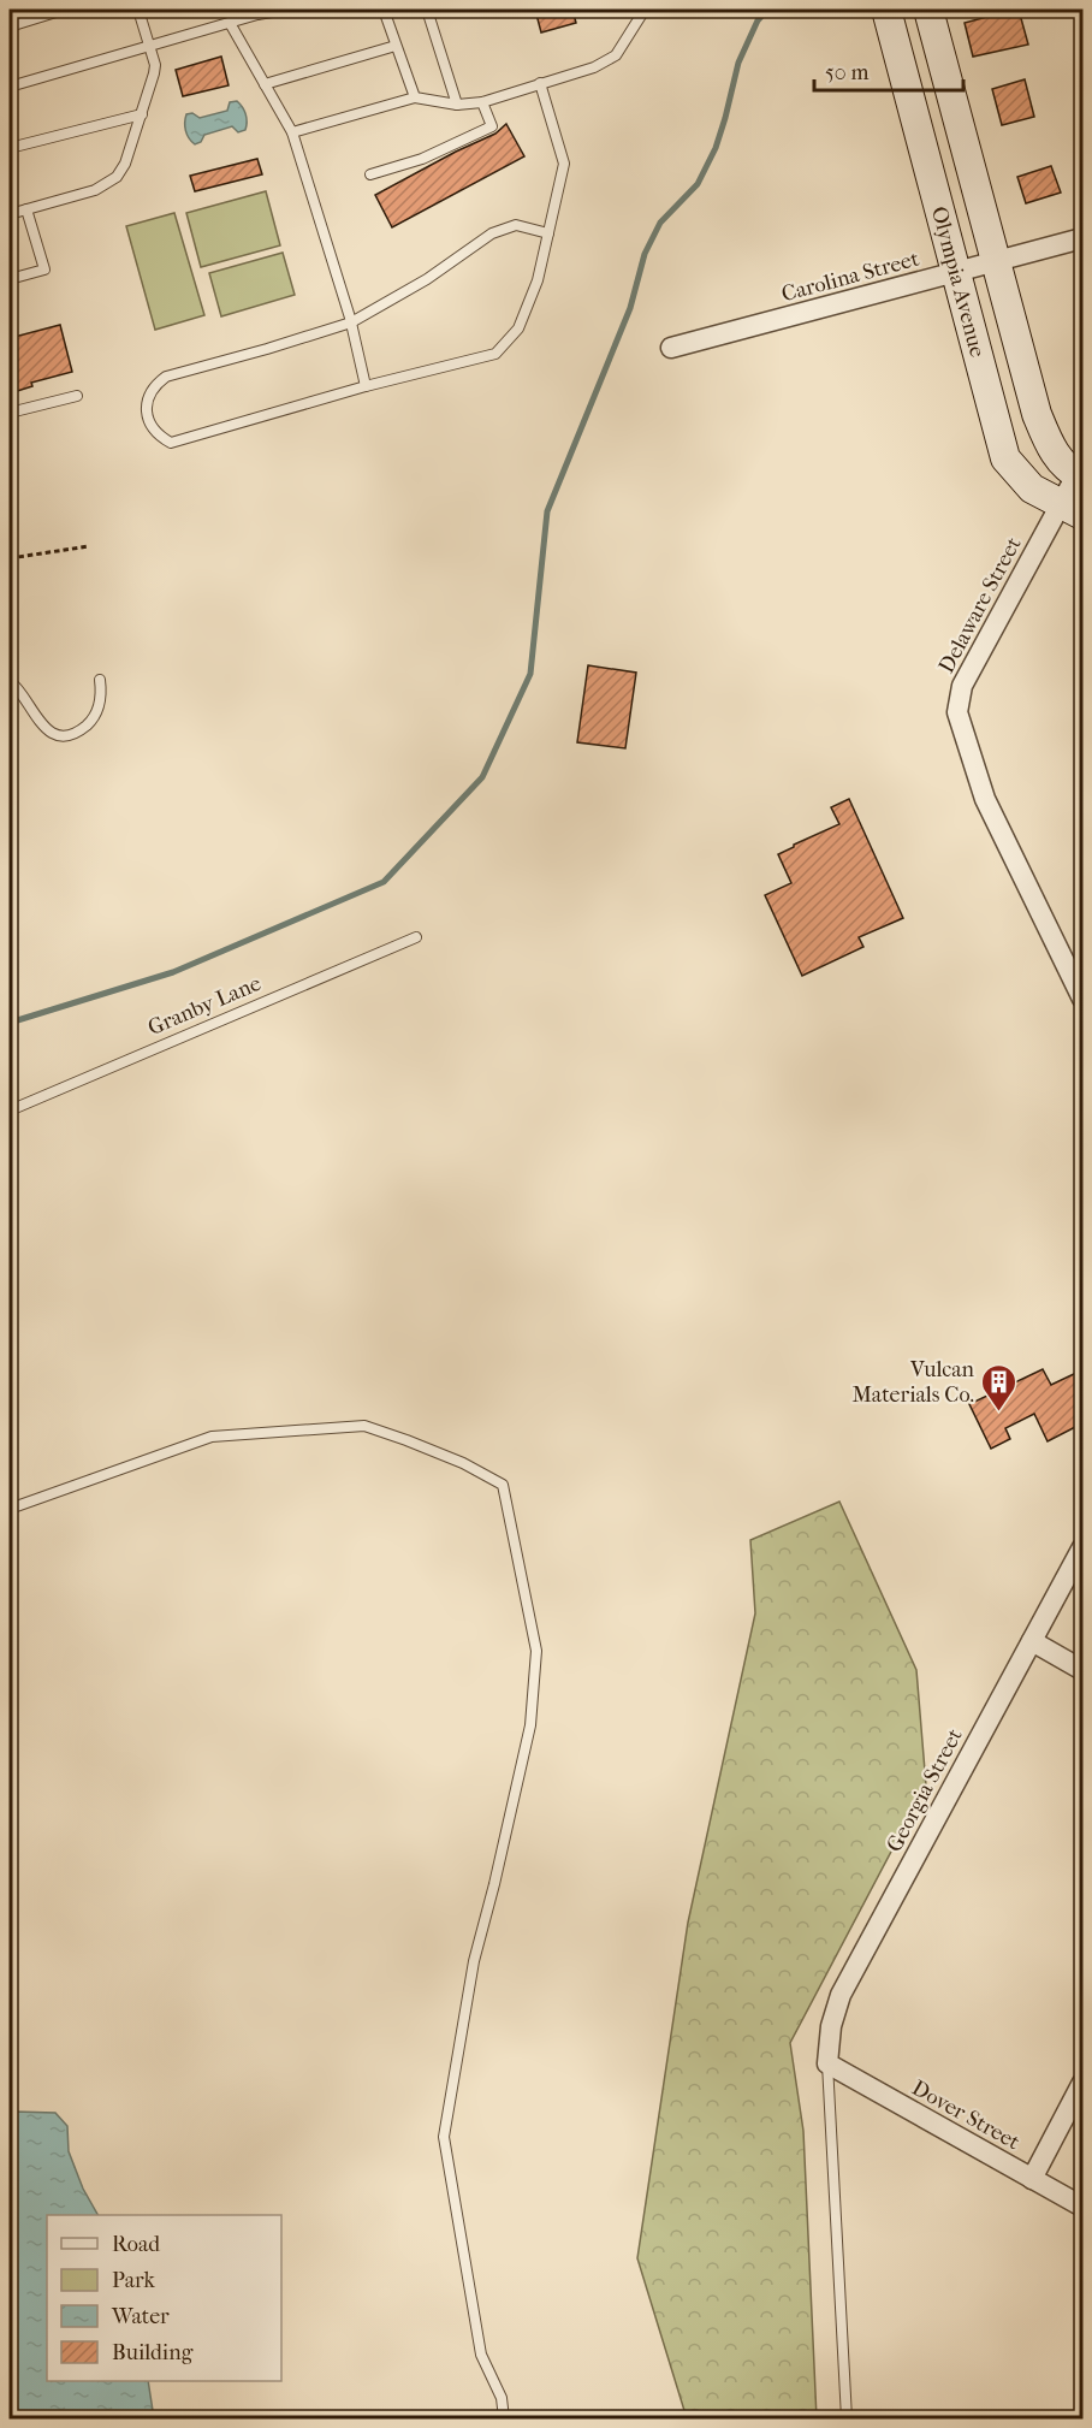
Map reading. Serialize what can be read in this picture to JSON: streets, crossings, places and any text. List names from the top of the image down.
{
  "streets": {
    "main road": ["Olympia Avenue"],
    "street": [
      "Carolina Street",
      "Delaware Street",
      "Georgia Street",
      "Dover Street"
    ],
    "lane": ["Granby Lane"]
  },
  "crossings": [
    ["Carolina Street", "Olympia Avenue"],
    ["Olympia Avenue", "Delaware Street"],
    ["Georgia Street", "Dover Street"]
  ],
  "places": {
    "building": ["Vulcan Materials Co."]
  },
  "legend": [
    "Road",
    "Park",
    "Water",
    "Building"
  ],
  "scale_bar": "50 m"
}
